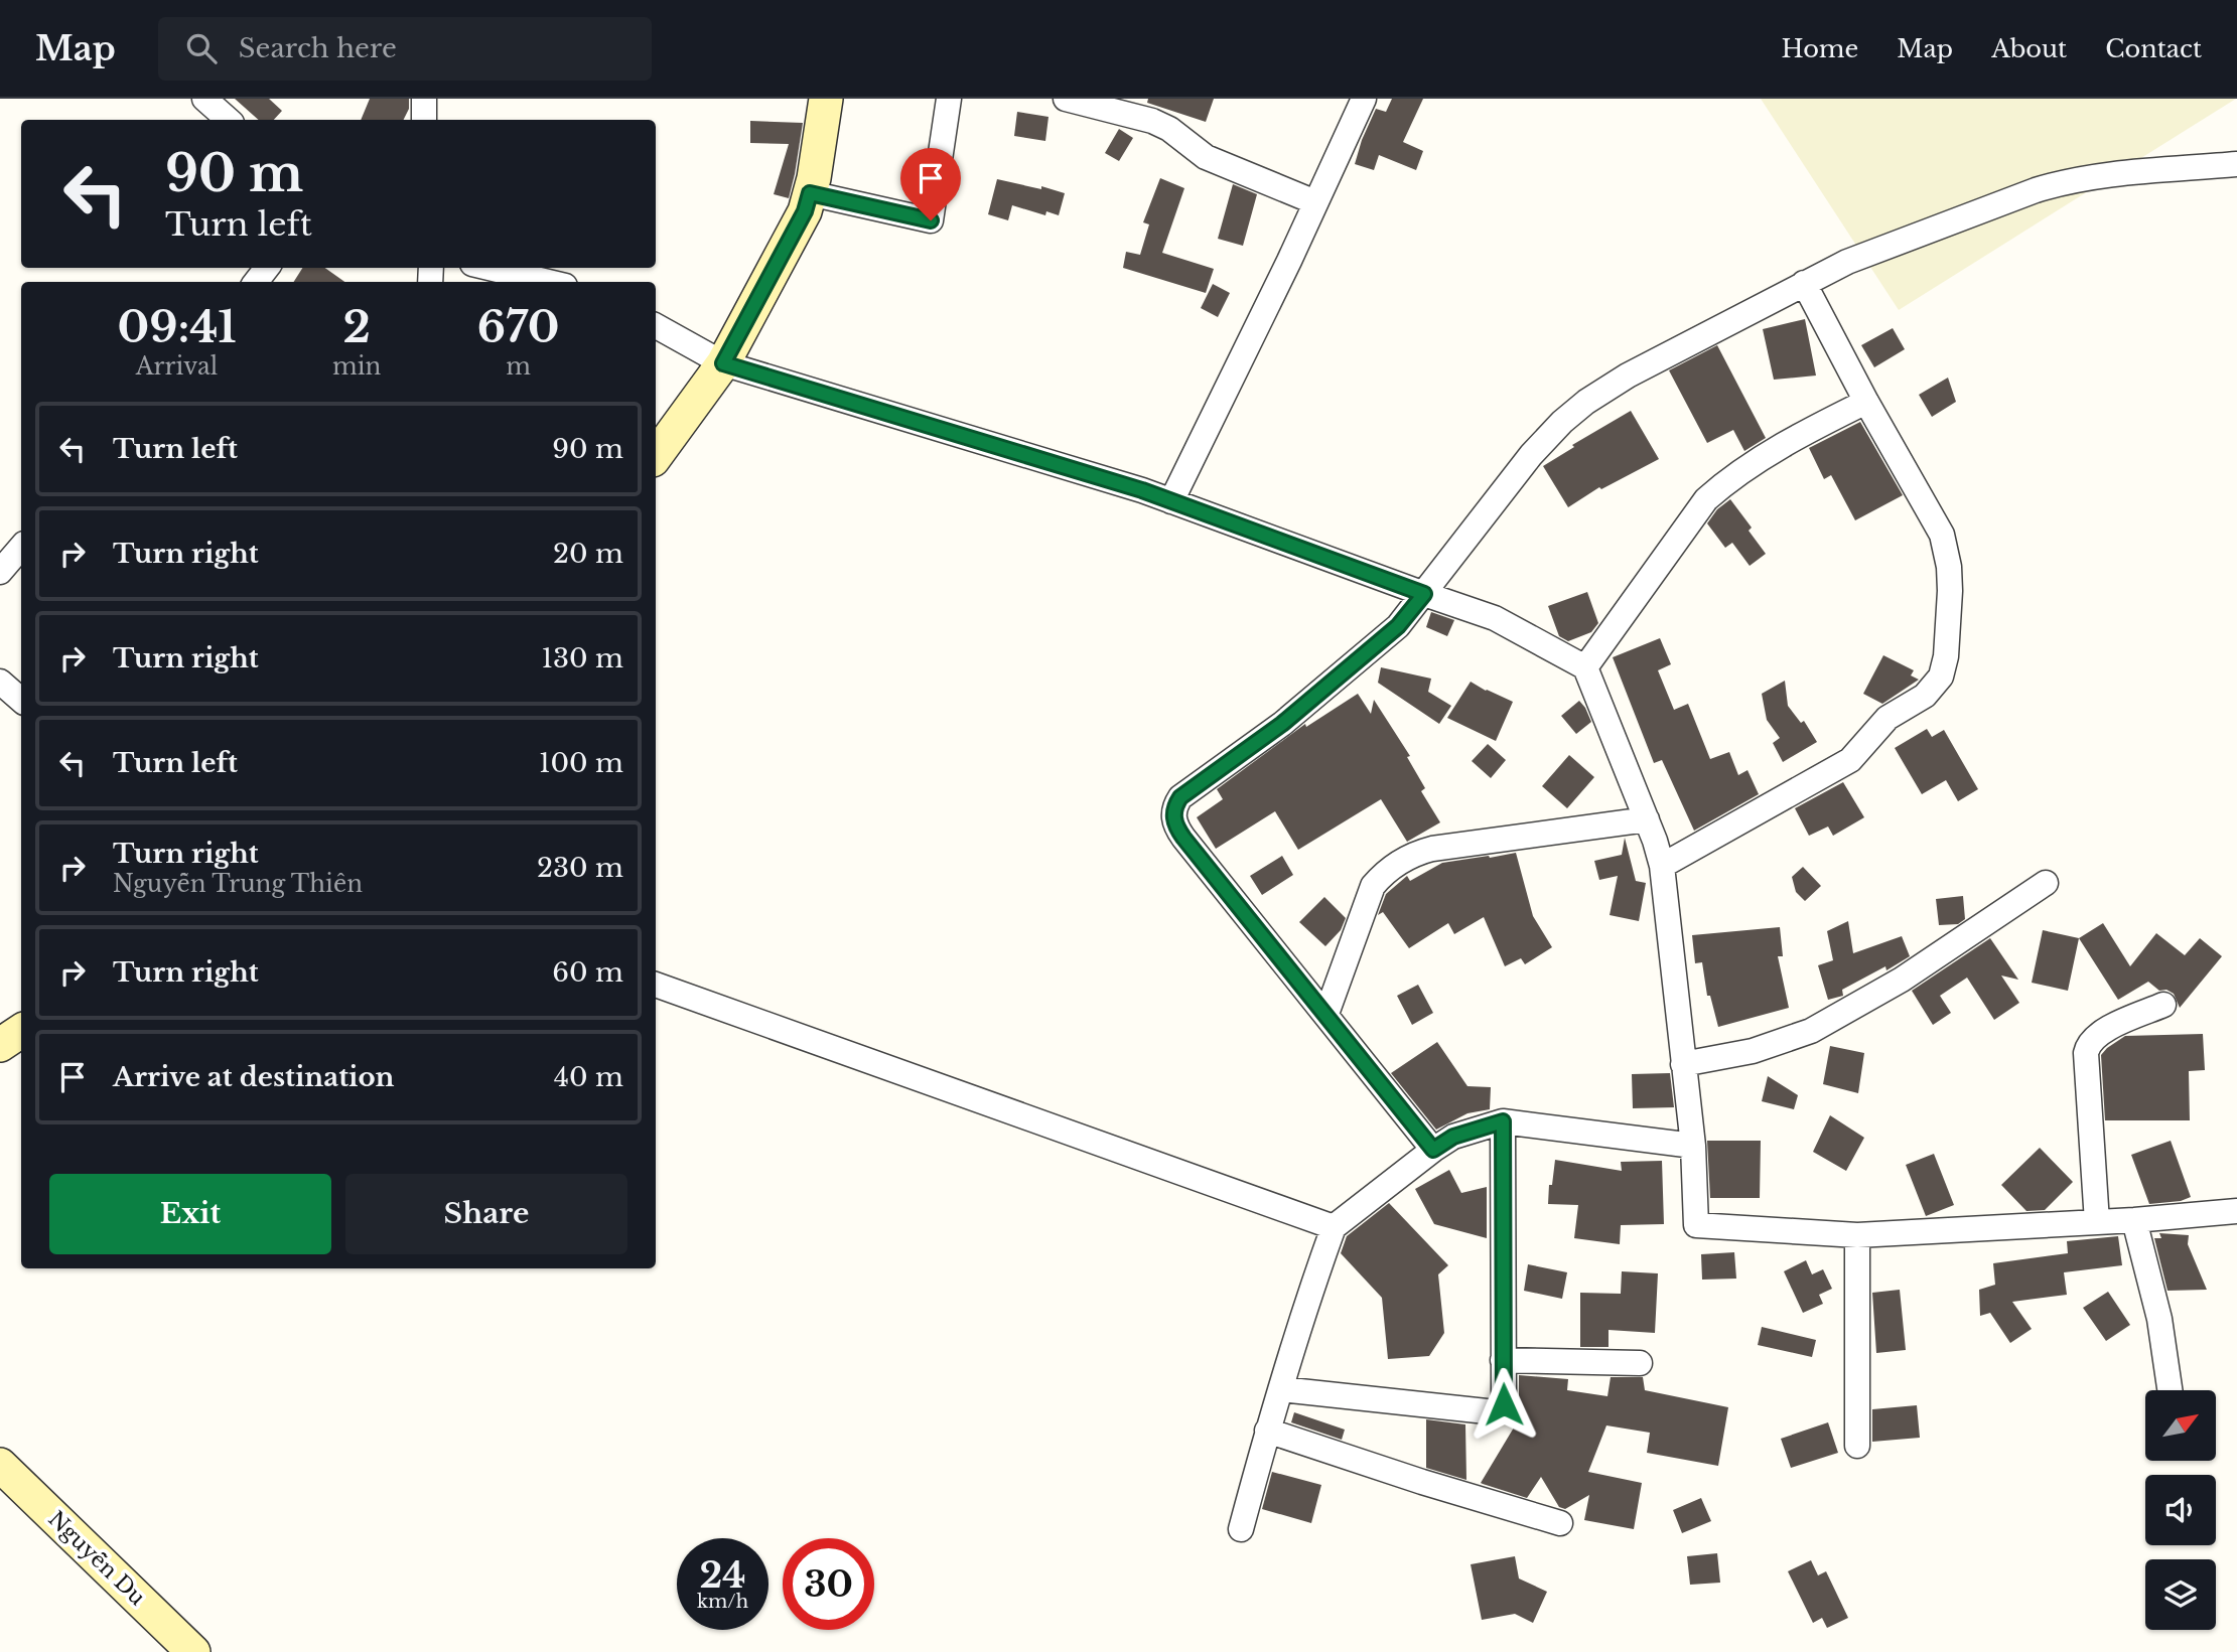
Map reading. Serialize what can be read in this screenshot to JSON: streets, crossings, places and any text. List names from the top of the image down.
{
  "streets": {
    "street": ["Nguyễn Du"]
  },
  "north": "top right",
  "page": {
    "header": "Map",
    "search": "Search here",
    "nav": [
      "Home",
      "Map",
      "About",
      "Contact"
    ],
    "turn": ["90 m", "Turn left"],
    "eta": [
      "09:41",
      "Arrival",
      "2",
      "min",
      "670",
      "m"
    ],
    "list": [
      {
        "name": "Turn left",
        "value": "90 m"
      },
      {
        "name": "Turn right",
        "value": "20 m"
      },
      {
        "name": "Turn right",
        "value": "130 m"
      },
      {
        "name": "Turn left",
        "value": "100 m"
      },
      {
        "name": "Turn right",
        "note": "Nguyễn Trung Thiên",
        "value": "230 m"
      },
      {
        "name": "Turn right",
        "value": "60 m"
      },
      {
        "name": "Arrive at destination",
        "value": "40 m"
      }
    ],
    "buttons": ["Exit", "Share"],
    "speed": "24 km/h",
    "limit": "30"
  }
}
